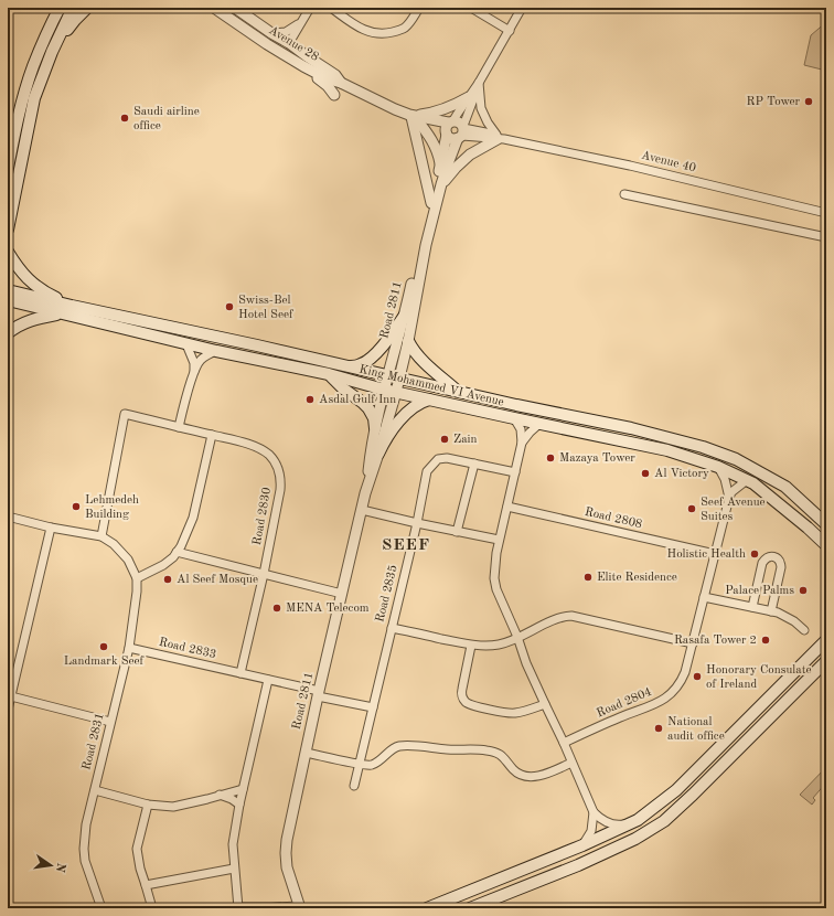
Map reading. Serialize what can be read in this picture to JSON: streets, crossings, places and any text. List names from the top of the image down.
{
  "streets": {
    "main road": ["King Mohammed VI Avenue"],
    "street": [
      "Avenue 28",
      "Avenue 40",
      "Road 2811",
      "Road 2830",
      "Road 2808",
      "Road 2835",
      "Road 2833",
      "Road 2804",
      "Road 2831"
    ]
  },
  "crossings": [
    ["Avenue 28", "Avenue 40"],
    ["Avenue 28", "Road 2811"],
    ["Avenue 40", "Road 2811"],
    ["Road 2811", "King Mohammed VI Avenue"],
    ["Road 2811", "Road 2833"],
    ["Road 2830", "Road 2831"],
    ["Road 2808", "Road 2804"],
    ["Road 2835", "Road 2833"],
    ["Road 2833", "Road 2831"]
  ],
  "districts": ["SEEF"],
  "places": [
    "RP Tower",
    "Saudi airline office",
    "Swiss-Bel Hotel Seef",
    "Asdal Gulf Inn",
    "Zain",
    "Mazaya Tower",
    "Al Victory",
    "Lehmedeh Building",
    "Seef Avenue Suites",
    "Holistic Health",
    "Elite Residence",
    "Al Seef Mosque",
    "Palace Palms",
    "MENA Telecom",
    "Rasafa Tower 2",
    "Landmark Seef",
    "Honorary Consulate of Ireland",
    "National audit office"
  ],
  "north": "right"
}
